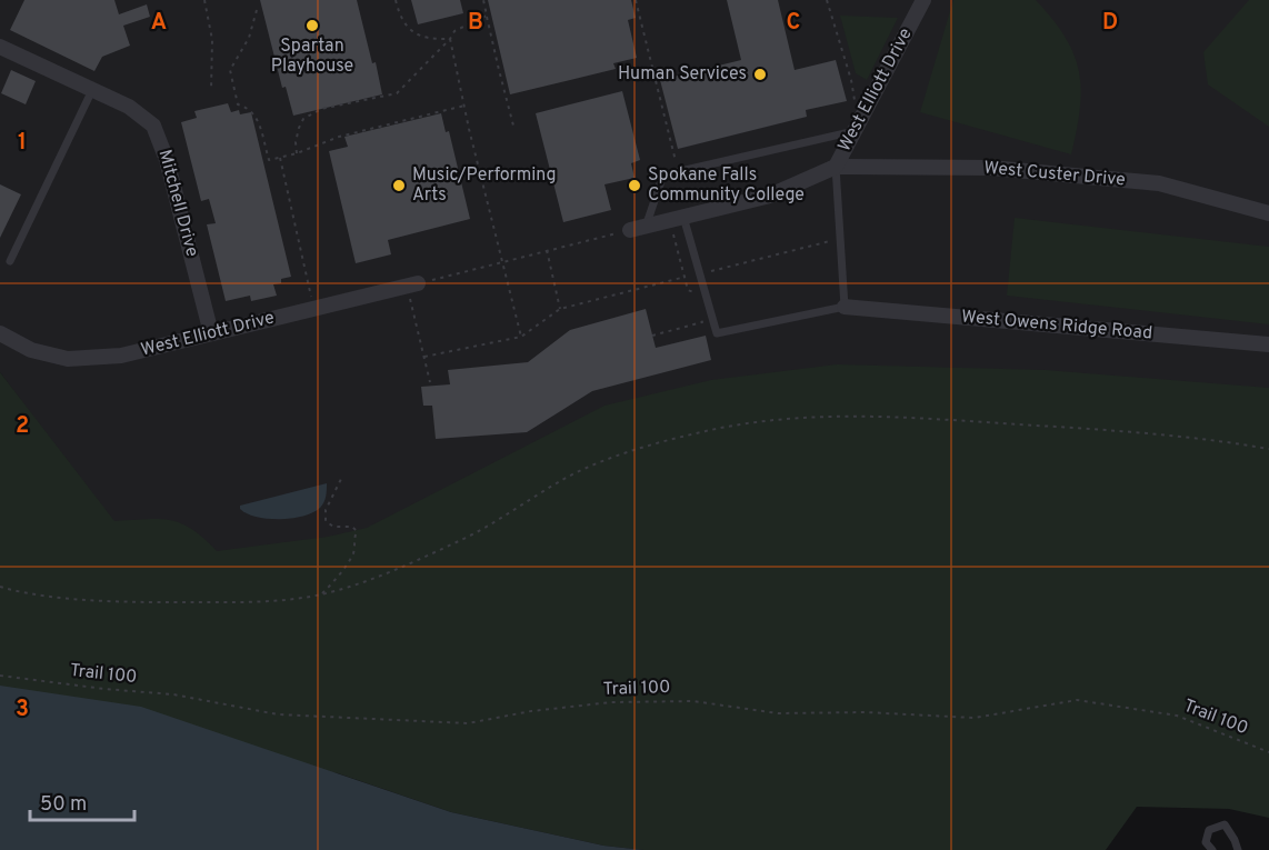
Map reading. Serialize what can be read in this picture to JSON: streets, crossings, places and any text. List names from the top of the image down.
{
  "streets": {
    "street": [
      "West Elliott Drive",
      "West Custer Drive",
      "Mitchell Drive",
      "West Owens Ridge Road"
    ],
    "path": ["Trail 100"]
  },
  "crossings": [
    ["West Elliott Drive", "West Custer Drive"],
    ["West Elliott Drive", "Mitchell Drive"]
  ],
  "places": [
    "Spartan Playhouse",
    "Human Services",
    "Music/Performing Arts",
    "Spokane Falls Community College"
  ],
  "scale_bar": "50 m",
  "grid": {
    "columns": [
      "A",
      "B",
      "C",
      "D"
    ],
    "rows": ["1", "2", "3"]
  }
}
